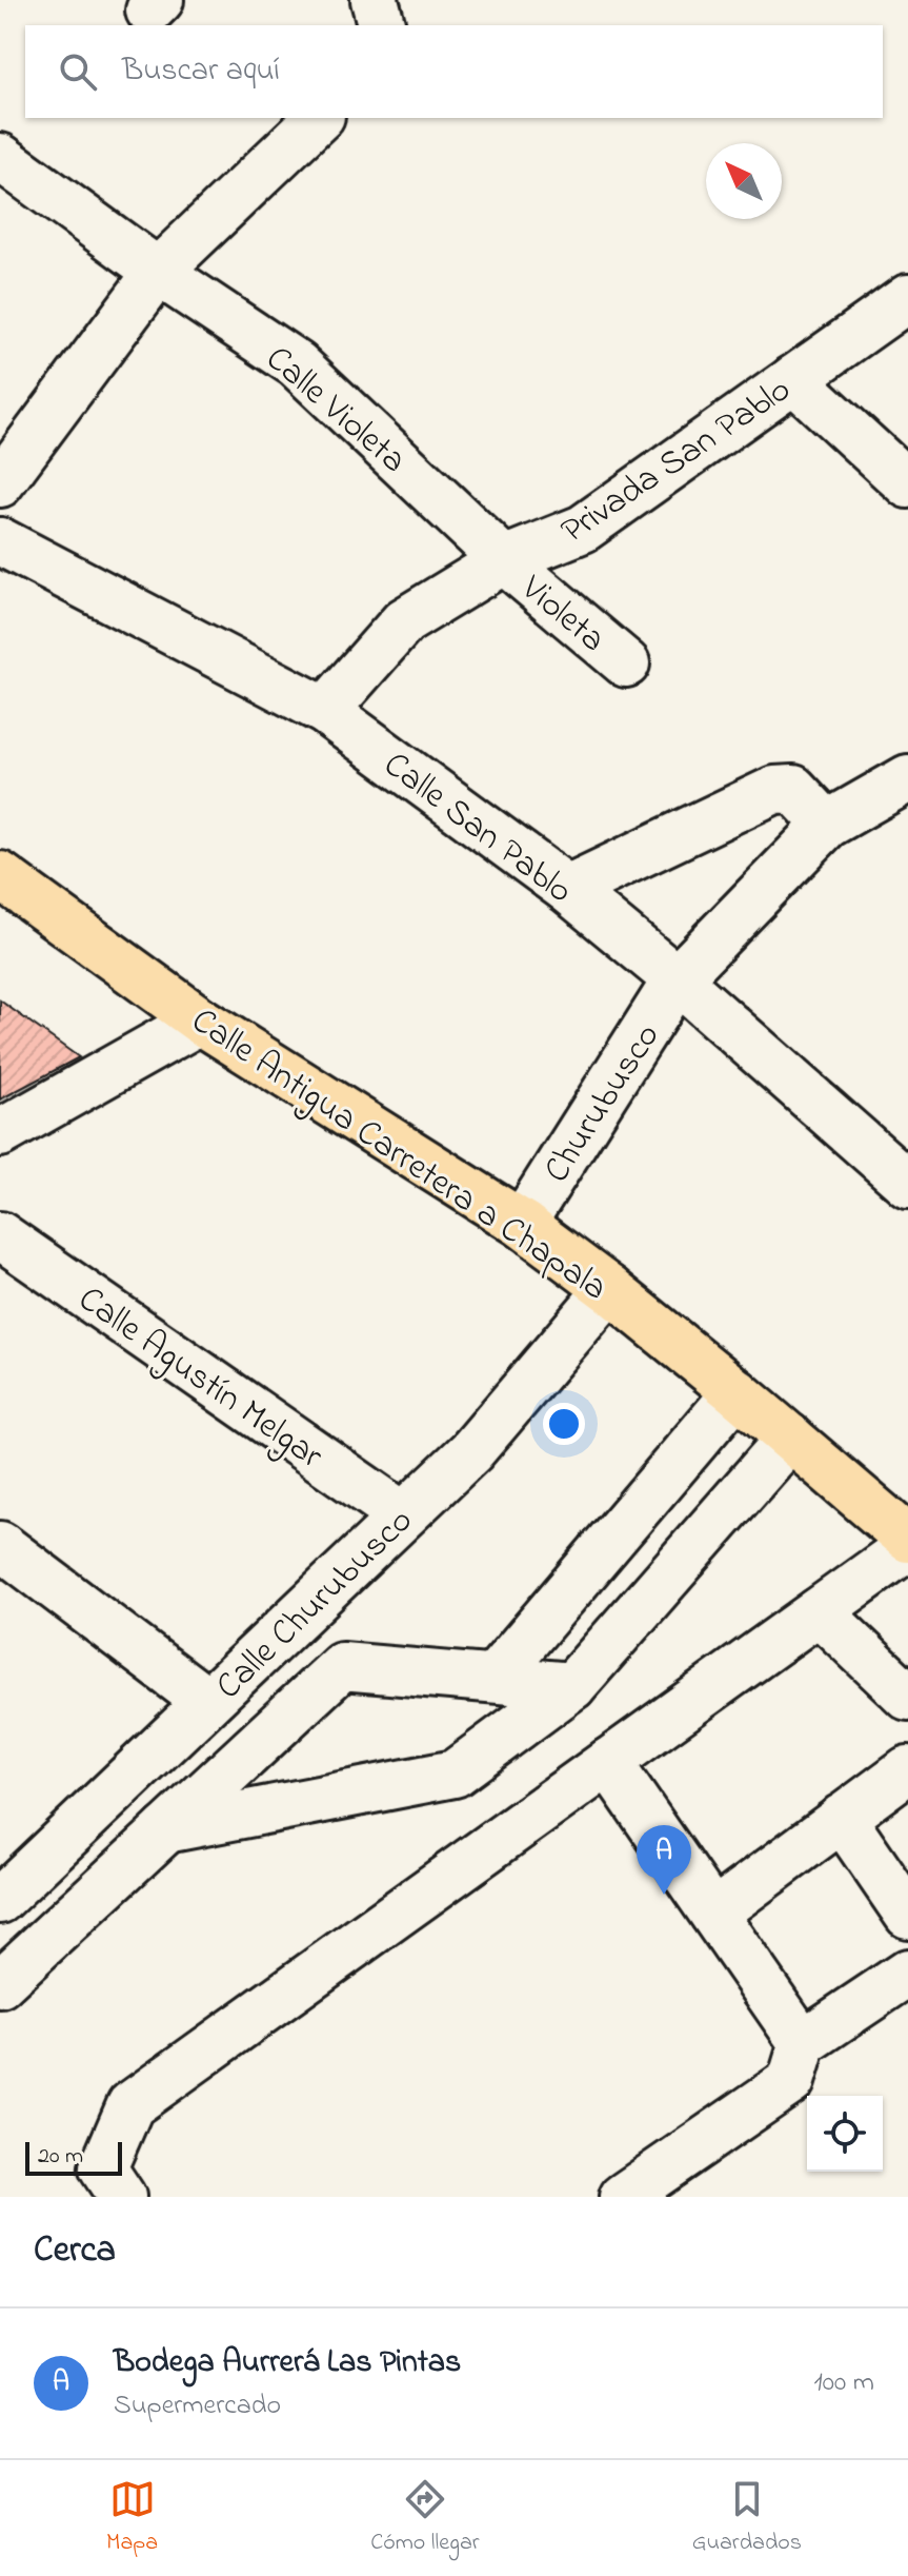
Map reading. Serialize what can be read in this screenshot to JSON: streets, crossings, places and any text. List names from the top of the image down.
{
  "streets": {
    "main road": ["Calle Antigua Carretera a Chapala"],
    "street": [
      "Calle Violeta",
      "Privada San Pablo",
      "Violeta",
      "Calle San Pablo",
      "Churubusco",
      "Calle Agustín Melgar",
      "Calle Churubusco"
    ]
  },
  "crossings": [
    ["Calle Violeta", "Privada San Pablo"],
    ["Calle Violeta", "Violeta"],
    ["Privada San Pablo", "Violeta"],
    ["Privada San Pablo", "Calle San Pablo"],
    ["Calle San Pablo", "Churubusco"],
    ["Churubusco", "Calle Antigua Carretera a Chapala"],
    ["Calle Antigua Carretera a Chapala", "Calle Churubusco"],
    ["Calle Agustín Melgar", "Calle Churubusco"]
  ],
  "scale_bar": "20 m",
  "north": "top left",
  "page": {
    "search": "Buscar aquí",
    "pins": "A",
    "scale": "20 m",
    "heading": "Cerca",
    "list": [
      {
        "mark": "A",
        "name": "Bodega Aurrerá Las Pintas",
        "note": "Supermercado",
        "value": "100 m"
      }
    ],
    "nav": ["Mapa", "Cómo llegar", "Guardados"]
  }
}
